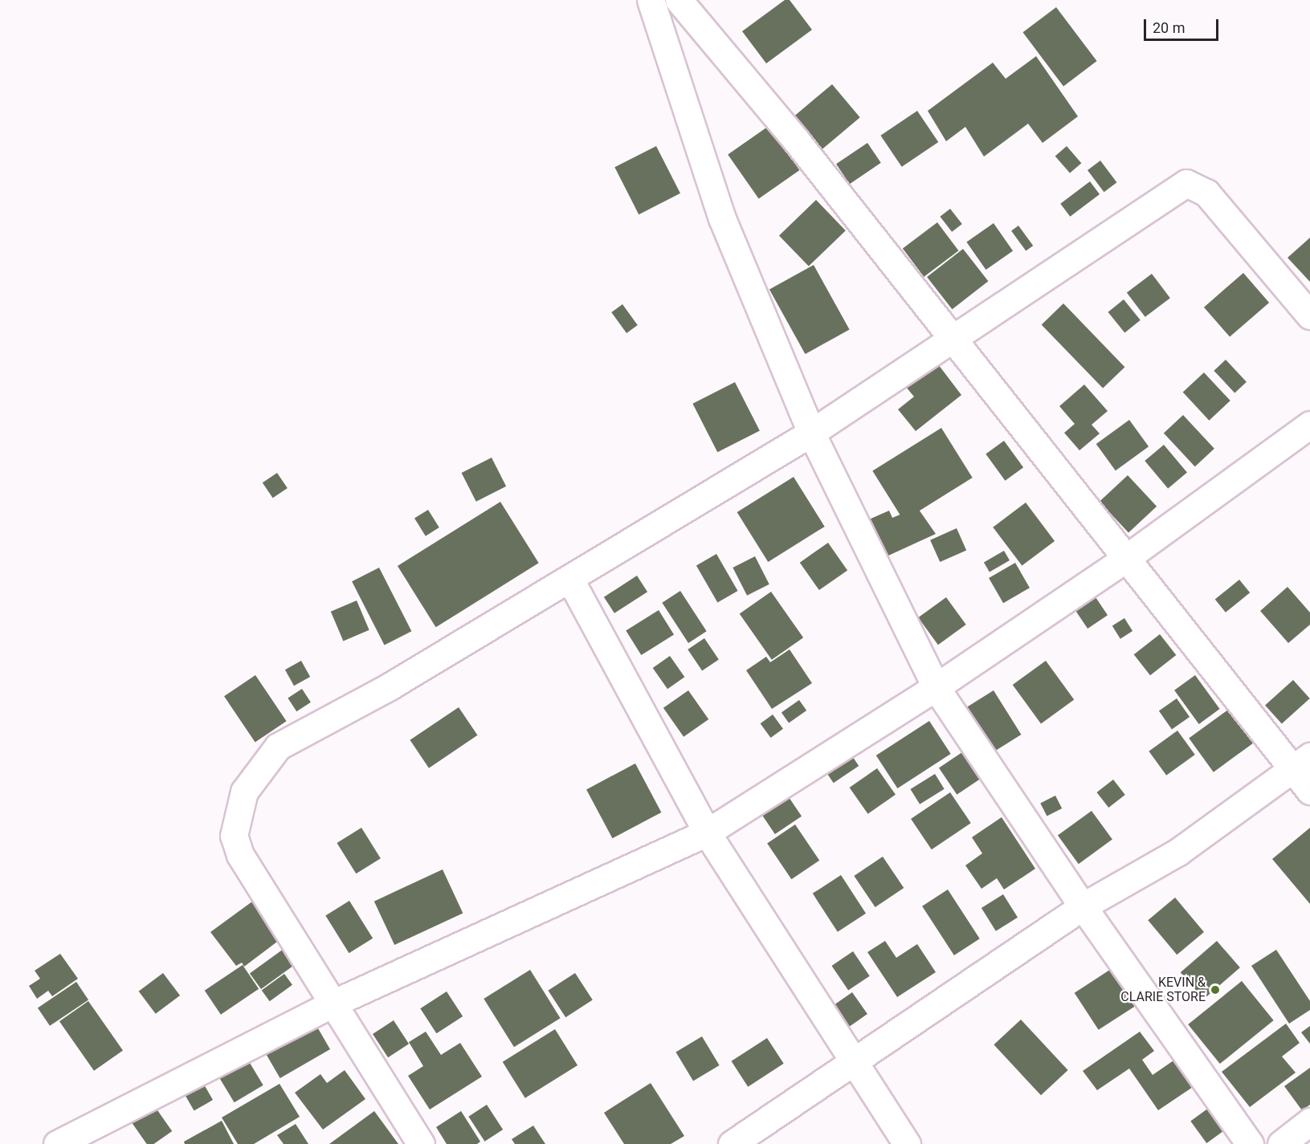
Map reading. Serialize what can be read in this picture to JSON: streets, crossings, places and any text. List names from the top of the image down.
{
  "places": ["KEVIN & CLARIE STORE"],
  "scale_bar": "20 m"
}
